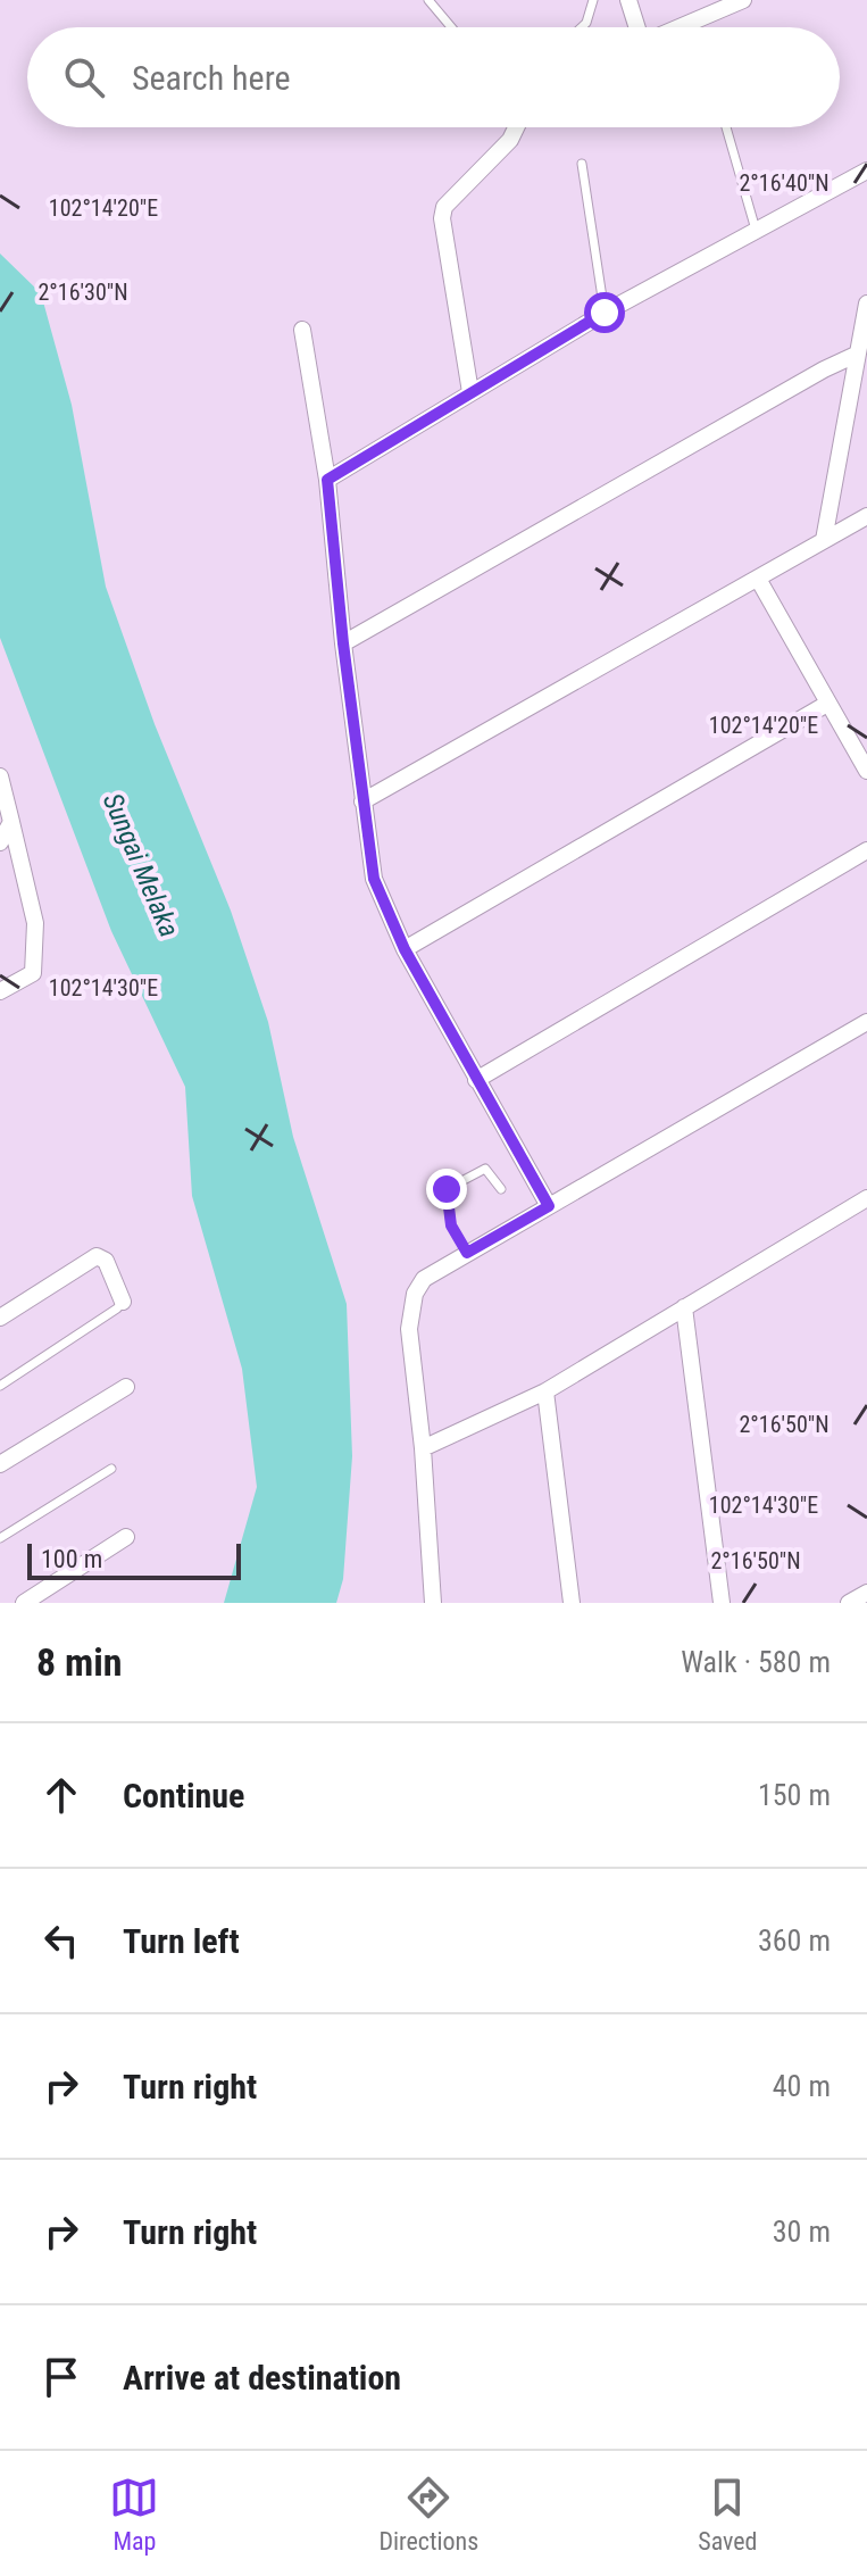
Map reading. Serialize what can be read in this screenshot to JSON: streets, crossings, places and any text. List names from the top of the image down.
{
  "water": ["Sungai Melaka"],
  "scale_bar": "100 m",
  "page": {
    "search": "Search here",
    "scale": "100 m",
    "heading": ["8 min", "Walk · 580 m"],
    "list": [
      ["Continue", "150 m"],
      ["Turn left", "360 m"],
      ["Turn right", "40 m"],
      ["Turn right", "30 m"],
      "Arrive at destination"
    ],
    "nav": ["Map", "Directions", "Saved"]
  },
  "coordinates": [
    "2°16'40\"N",
    "102°14'20\"E",
    "2°16'30\"N",
    "102°14'30\"E",
    "2°16'50\"N"
  ]
}
